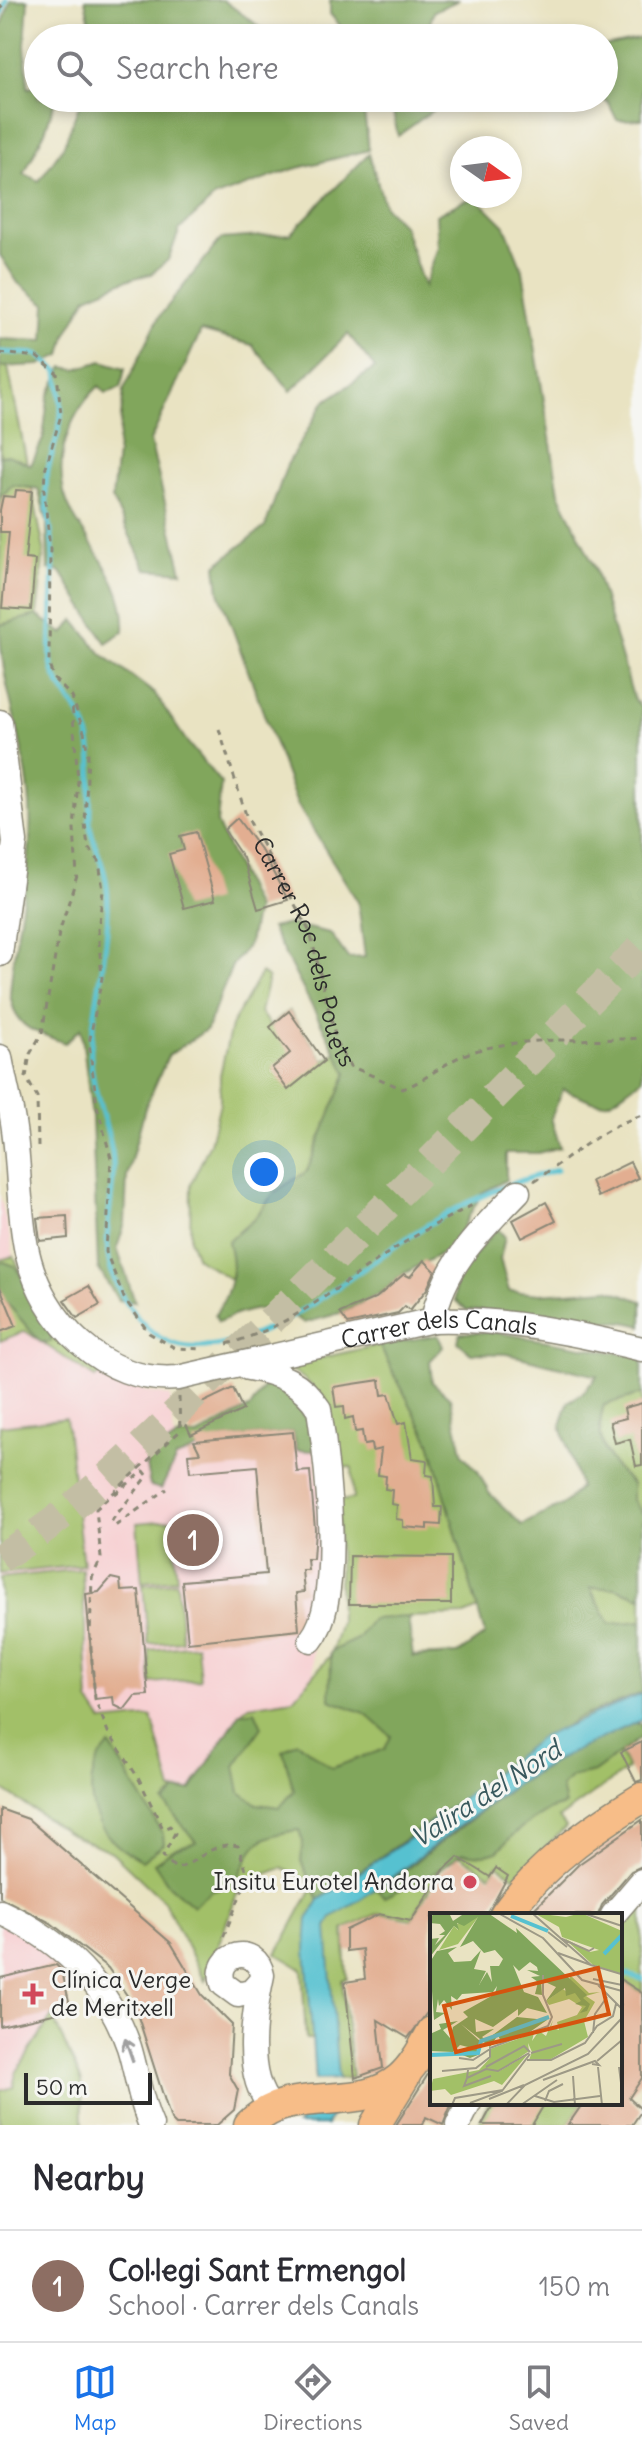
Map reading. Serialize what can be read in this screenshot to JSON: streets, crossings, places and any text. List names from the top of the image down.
{
  "streets": {
    "street": ["Carrer dels Canals"],
    "path": ["Carrer Roc dels Pouets"]
  },
  "water": ["Valira del Nord"],
  "places": {
    "other": ["Insitu Eurotel Andorra"],
    "health": ["Clínica Verge de Meritxell"]
  },
  "scale_bar": "50 m",
  "north": "right",
  "page": {
    "search": "Search here",
    "pins": "1",
    "scale": "50 m",
    "heading": "Nearby",
    "list": [
      {
        "mark": "1",
        "name": "Col·legi Sant Ermengol",
        "note": "School · Carrer dels Canals",
        "value": "150 m"
      }
    ],
    "nav": ["Map", "Directions", "Saved"]
  }
}
